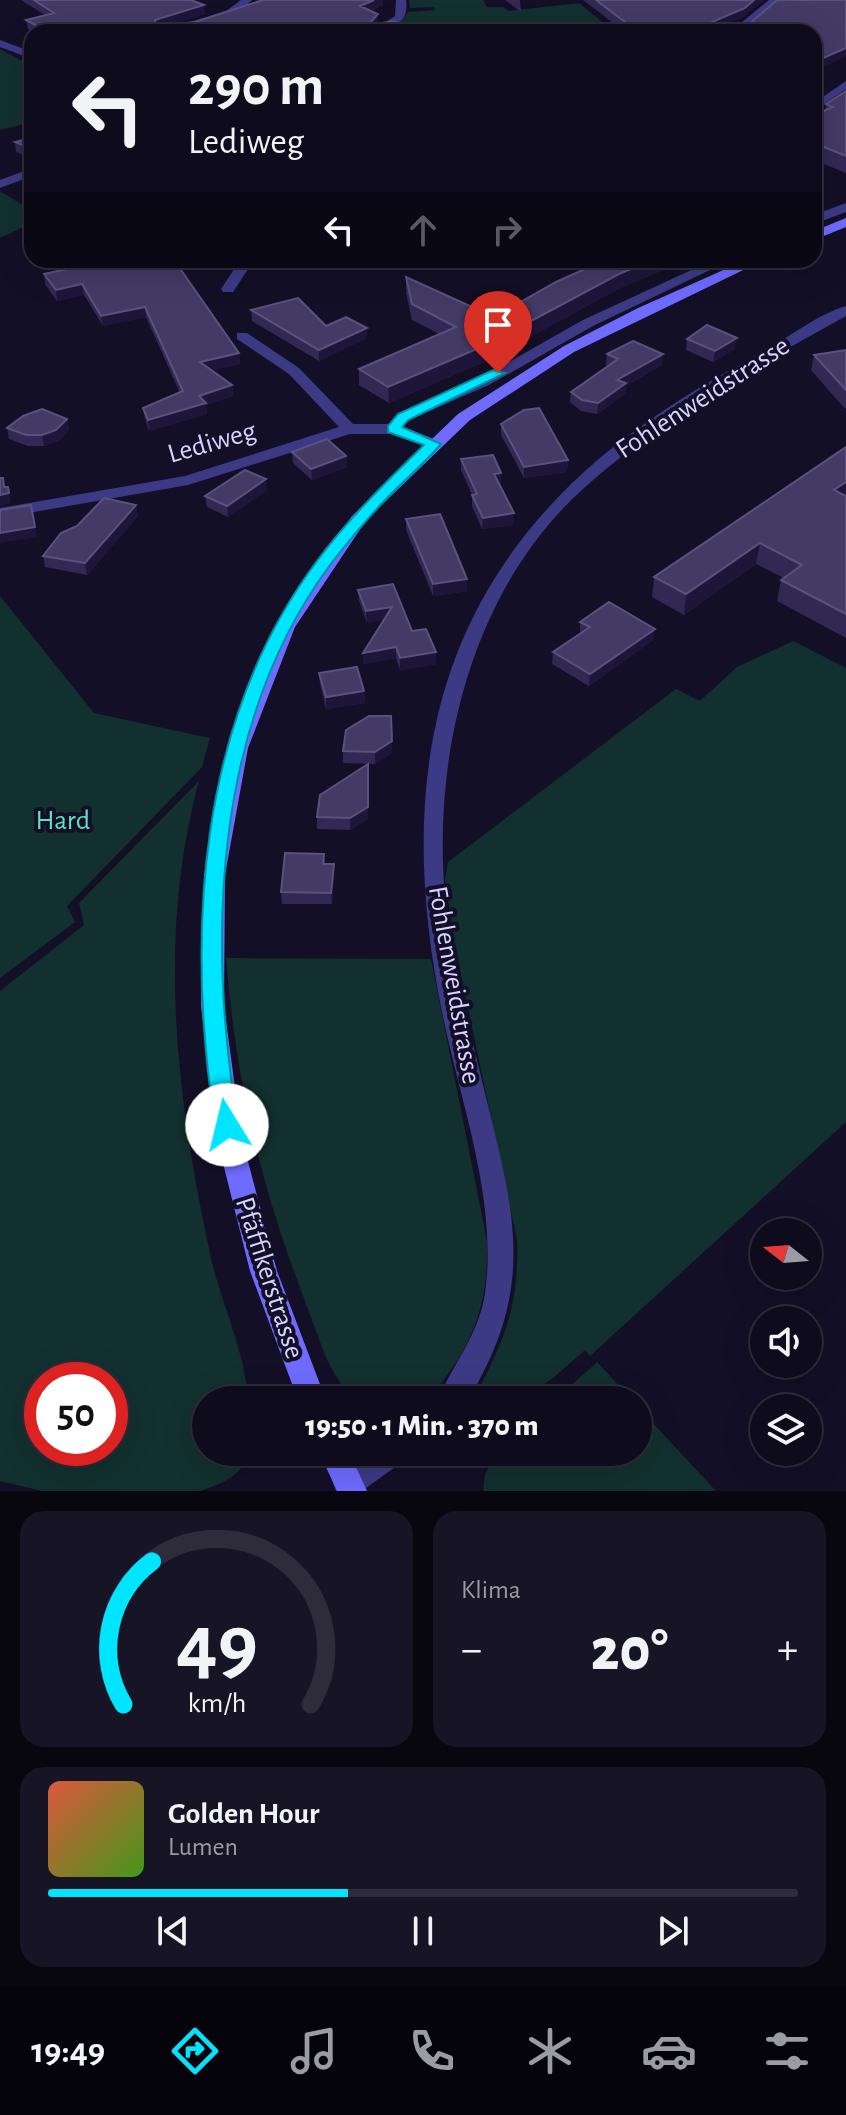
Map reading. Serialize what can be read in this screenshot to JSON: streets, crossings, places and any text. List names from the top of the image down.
{
  "streets": {
    "main road": ["Pfäffikerstrasse"],
    "street": ["Fohlenweidstrasse", "Lediweg"]
  },
  "crossings": [
    ["Lediweg", "Pfäffikerstrasse"]
  ],
  "parks": ["Hard"],
  "north": "left",
  "page": {
    "turn": ["290 m", "Lediweg"],
    "limit": "50",
    "trip": "19:50 · 1 Min. · 370 m",
    "tile": "Klima",
    "heat": ["−", "20°", "+"],
    "song": ["Golden Hour", "Lumen"],
    "tabs": "19:49",
    "gauge": ["49", "km/h"]
  }
}
